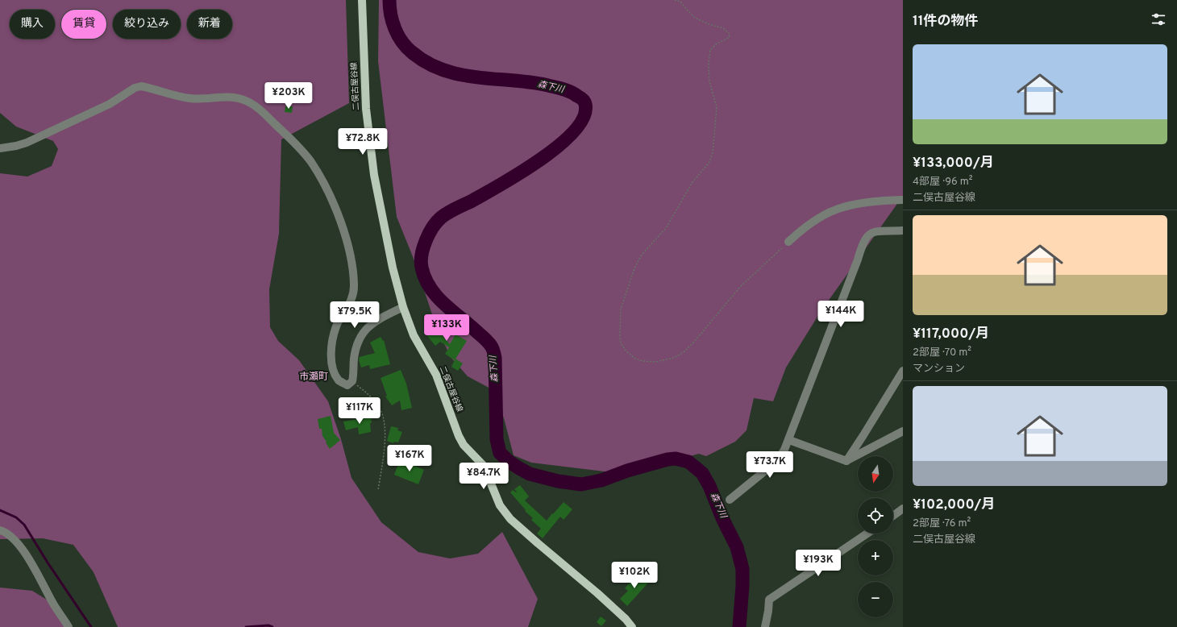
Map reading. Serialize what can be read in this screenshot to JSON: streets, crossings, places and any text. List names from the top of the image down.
{
  "streets": {
    "main road": ["二俣古屋谷線"]
  },
  "districts": ["市瀬町"],
  "water": ["森下川"],
  "north": "bottom",
  "page": {
    "heading": "11件の物件",
    "chip": [
      "購入",
      "賃貸",
      "絞り込み",
      "新着"
    ],
    "list": [
      {
        "name": "¥133,000/月",
        "note": "4部屋 · 96 m² · 二俣古屋谷線"
      },
      {
        "name": "¥117,000/月",
        "note": "2部屋 · 70 m² · マンション"
      },
      {
        "name": "¥102,000/月",
        "note": "2部屋 · 76 m² · 二俣古屋谷線"
      }
    ],
    "price": [
      "¥203K",
      "¥72.8K",
      "¥144K",
      "¥79.5K",
      "¥133K",
      "¥117K",
      "¥167K",
      "¥73.7K",
      "¥84.7K",
      "¥193K",
      "¥102K"
    ],
    "map_buttons": ["+", "−"]
  }
}
